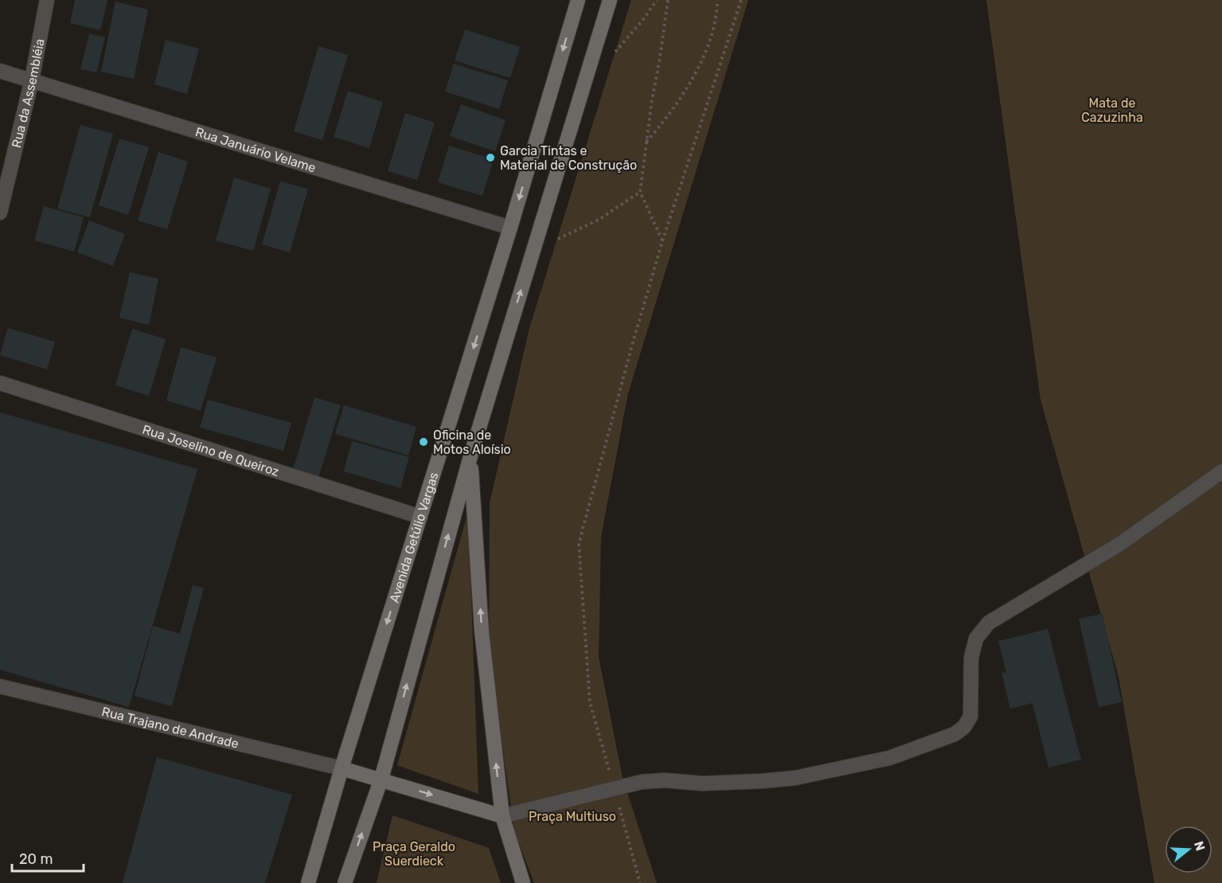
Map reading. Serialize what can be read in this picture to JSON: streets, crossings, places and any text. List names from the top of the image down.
{
  "streets": {
    "main road": ["Avenida Getúlio Vargas"],
    "street": [
      "Rua da Assembléia",
      "Rua Januário Velame",
      "Rua Joselino de Queiroz",
      "Rua Trajano de Andrade"
    ]
  },
  "crossings": [
    ["Rua da Assembléia", "Rua Januário Velame"],
    ["Rua Januário Velame", "Avenida Getúlio Vargas"],
    ["Rua Joselino de Queiroz", "Avenida Getúlio Vargas"],
    ["Avenida Getúlio Vargas", "Rua Trajano de Andrade"]
  ],
  "parks": ["Mata de Cazuzinha", "Praça Multiuso", "Praça Geraldo Suerdieck"],
  "places": ["Garcia Tintas e Material de Construção", "Oficina de Motos Aloísio"],
  "scale_bar": "20 m",
  "north": "right"
}
